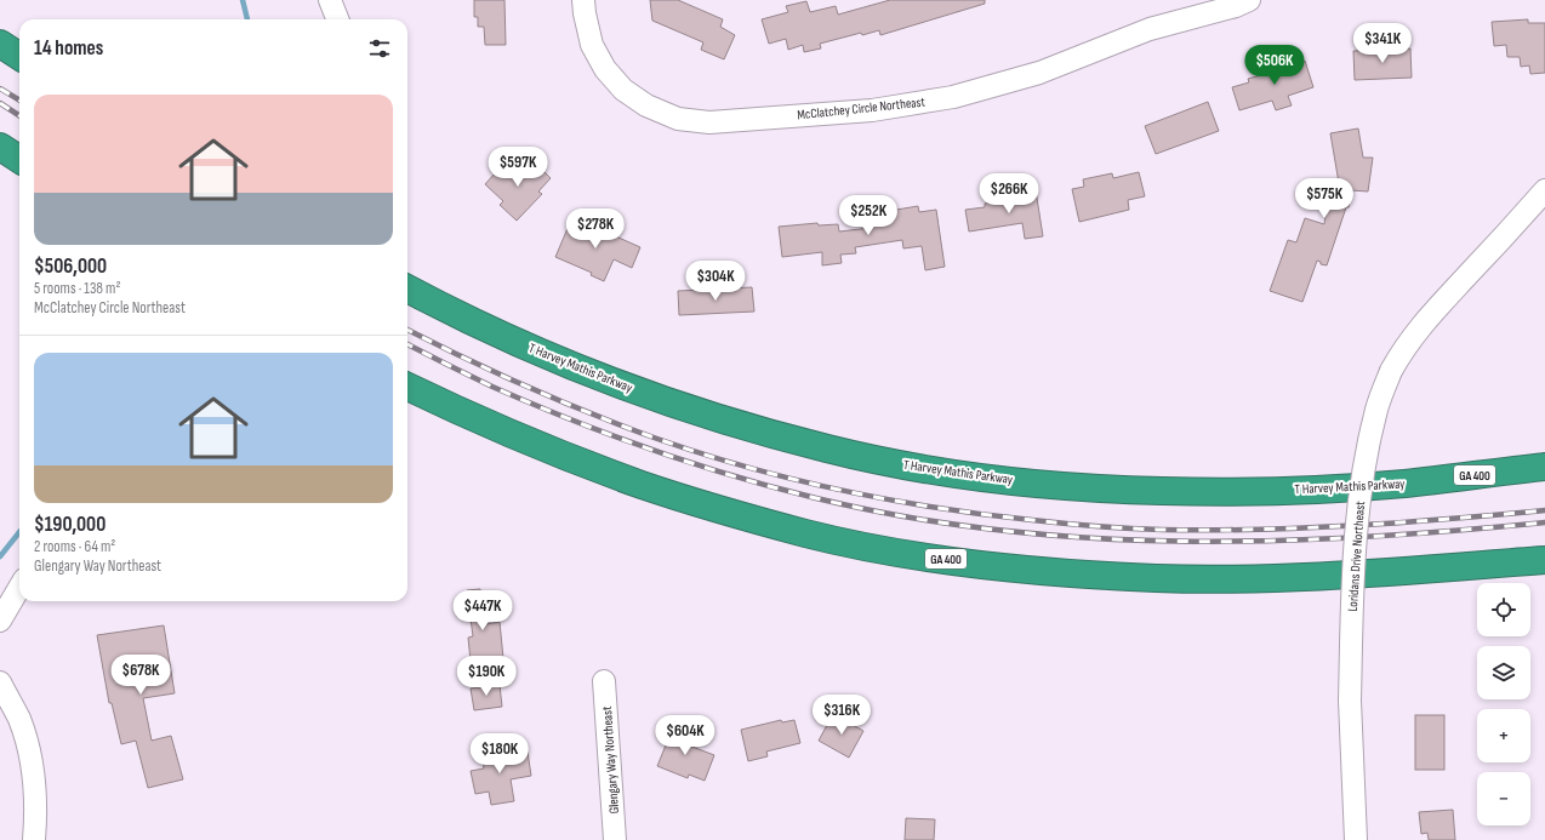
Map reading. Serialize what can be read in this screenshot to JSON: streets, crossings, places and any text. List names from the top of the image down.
{
  "streets": {
    "highway": ["T Harvey Mathis Parkway", "GA 400"],
    "street": ["McClatchey Circle Northeast", "Loridans Drive Northeast", "Glengary Way Northeast"]
  },
  "page": {
    "heading": "14 homes",
    "price": [
      "$341K",
      "$506K",
      "$597K",
      "$266K",
      "$575K",
      "$252K",
      "$278K",
      "$304K",
      "$447K",
      "$678K",
      "$190K",
      "$316K",
      "$604K",
      "$180K"
    ],
    "list": [
      {
        "name": "$506,000",
        "note": "5 rooms · 138 m² · McClatchey Circle Northeast"
      },
      {
        "name": "$190,000",
        "note": "2 rooms · 64 m² · Glengary Way Northeast"
      }
    ],
    "map_buttons": ["+", "−"]
  }
}
